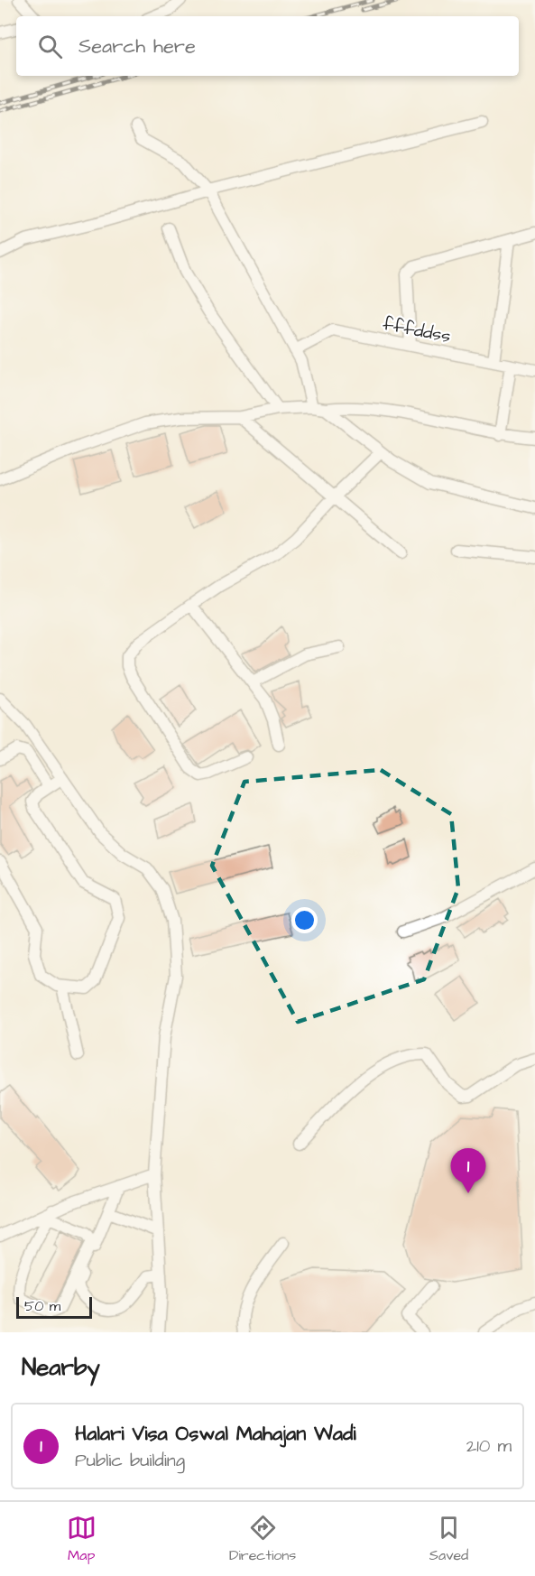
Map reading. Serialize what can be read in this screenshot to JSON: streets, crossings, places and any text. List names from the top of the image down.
{
  "streets": {
    "street": ["fffddss"]
  },
  "scale_bar": "50 m",
  "page": {
    "search": "Search here",
    "pins": "1",
    "scale": "50 m",
    "heading": "Nearby",
    "list": [
      {
        "mark": "1",
        "name": "Halari Visa Oswal Mahajan Wadi",
        "note": "Public building",
        "value": "210 m"
      }
    ],
    "nav": ["Map", "Directions", "Saved"]
  }
}
